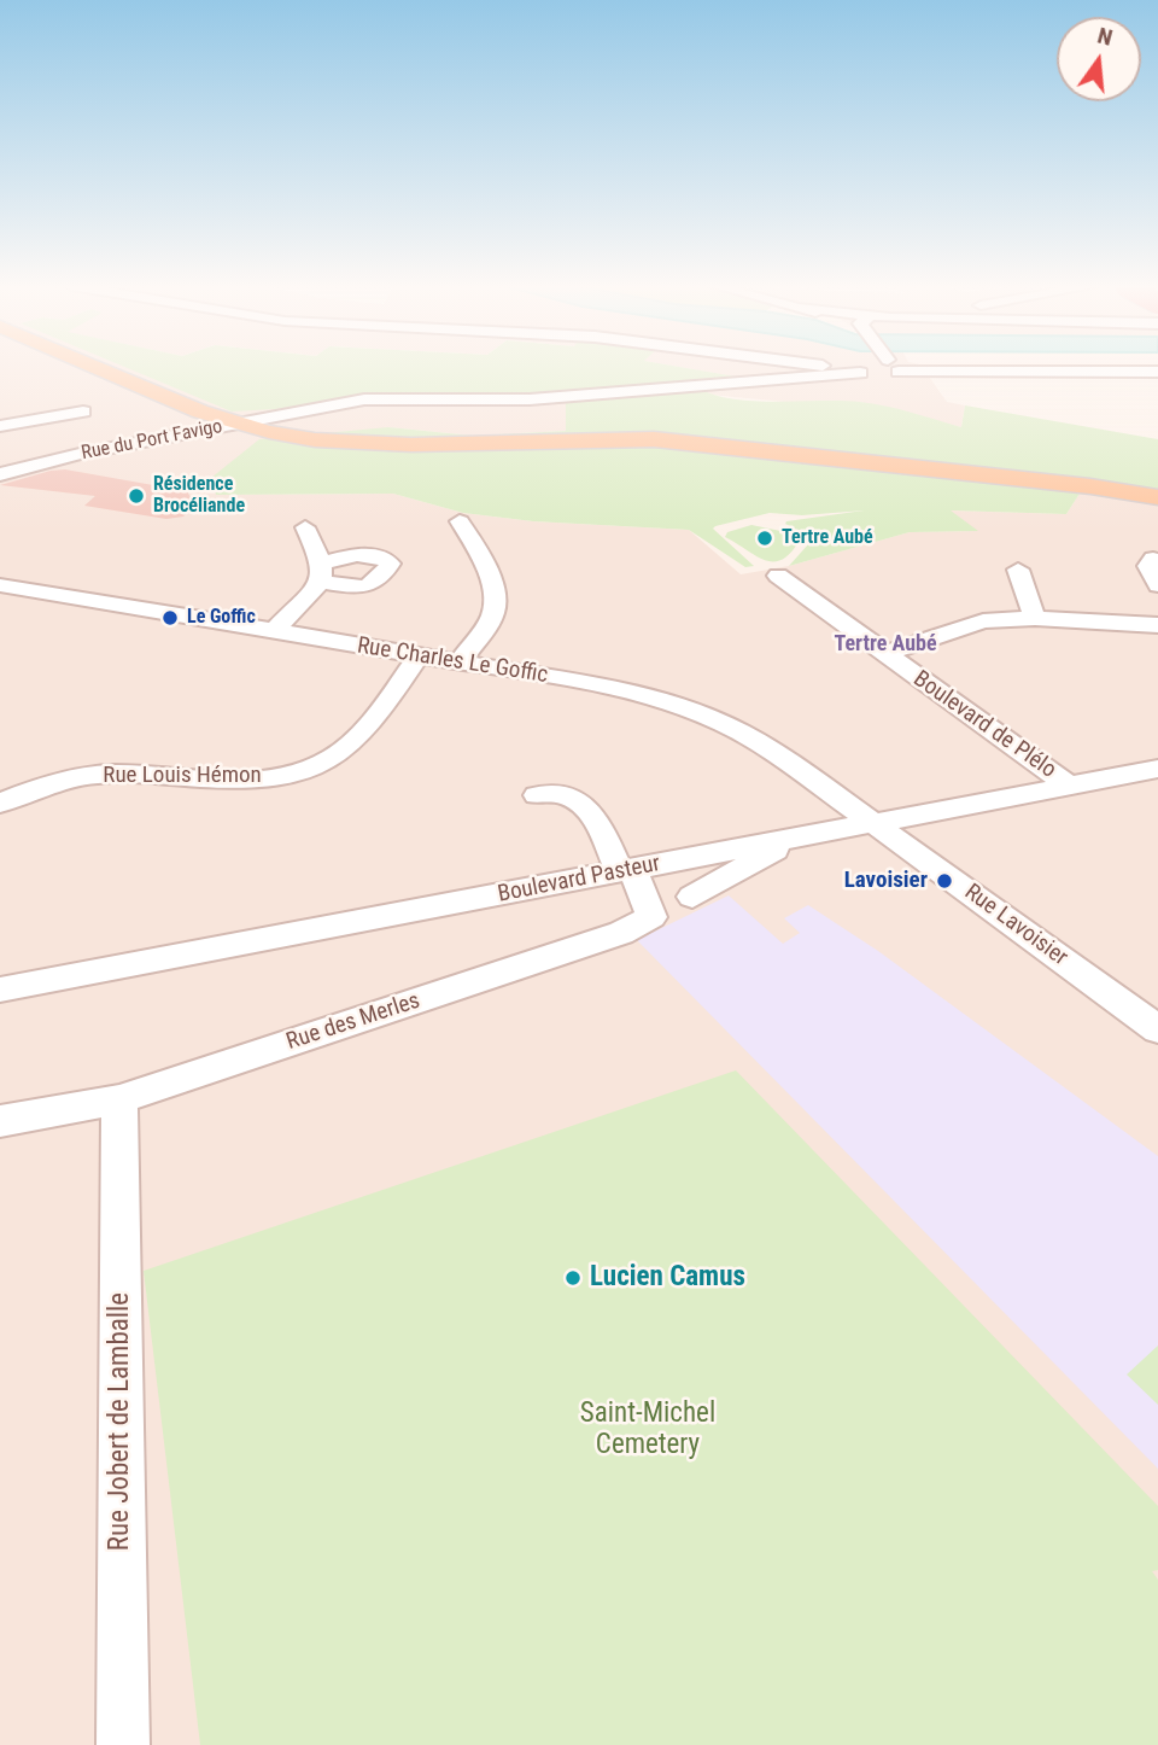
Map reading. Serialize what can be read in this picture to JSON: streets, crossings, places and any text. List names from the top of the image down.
{
  "streets": {
    "street": [
      "Rue du Port Favigo",
      "Rue Charles Le Goffic",
      "Boulevard de Plélo",
      "Rue Louis Hémon",
      "Boulevard Pasteur",
      "Rue Lavoisier",
      "Rue des Merles",
      "Rue Jobert de Lamballe"
    ]
  },
  "crossings": [
    ["Rue Charles Le Goffic", "Rue Louis Hémon"],
    ["Rue Charles Le Goffic", "Boulevard Pasteur"],
    ["Rue Charles Le Goffic", "Rue Lavoisier"],
    ["Boulevard de Plélo", "Boulevard Pasteur"],
    ["Boulevard Pasteur", "Rue Lavoisier"],
    ["Boulevard Pasteur", "Rue des Merles"],
    ["Rue des Merles", "Rue Jobert de Lamballe"]
  ],
  "districts": ["Tertre Aubé"],
  "parks": ["Saint-Michel Cemetery"],
  "places": [
    "Résidence Brocéliande",
    "Tertre Aubé",
    "Le Goffic",
    "Lavoisier",
    "Lucien Camus"
  ],
  "north": "top"
}
